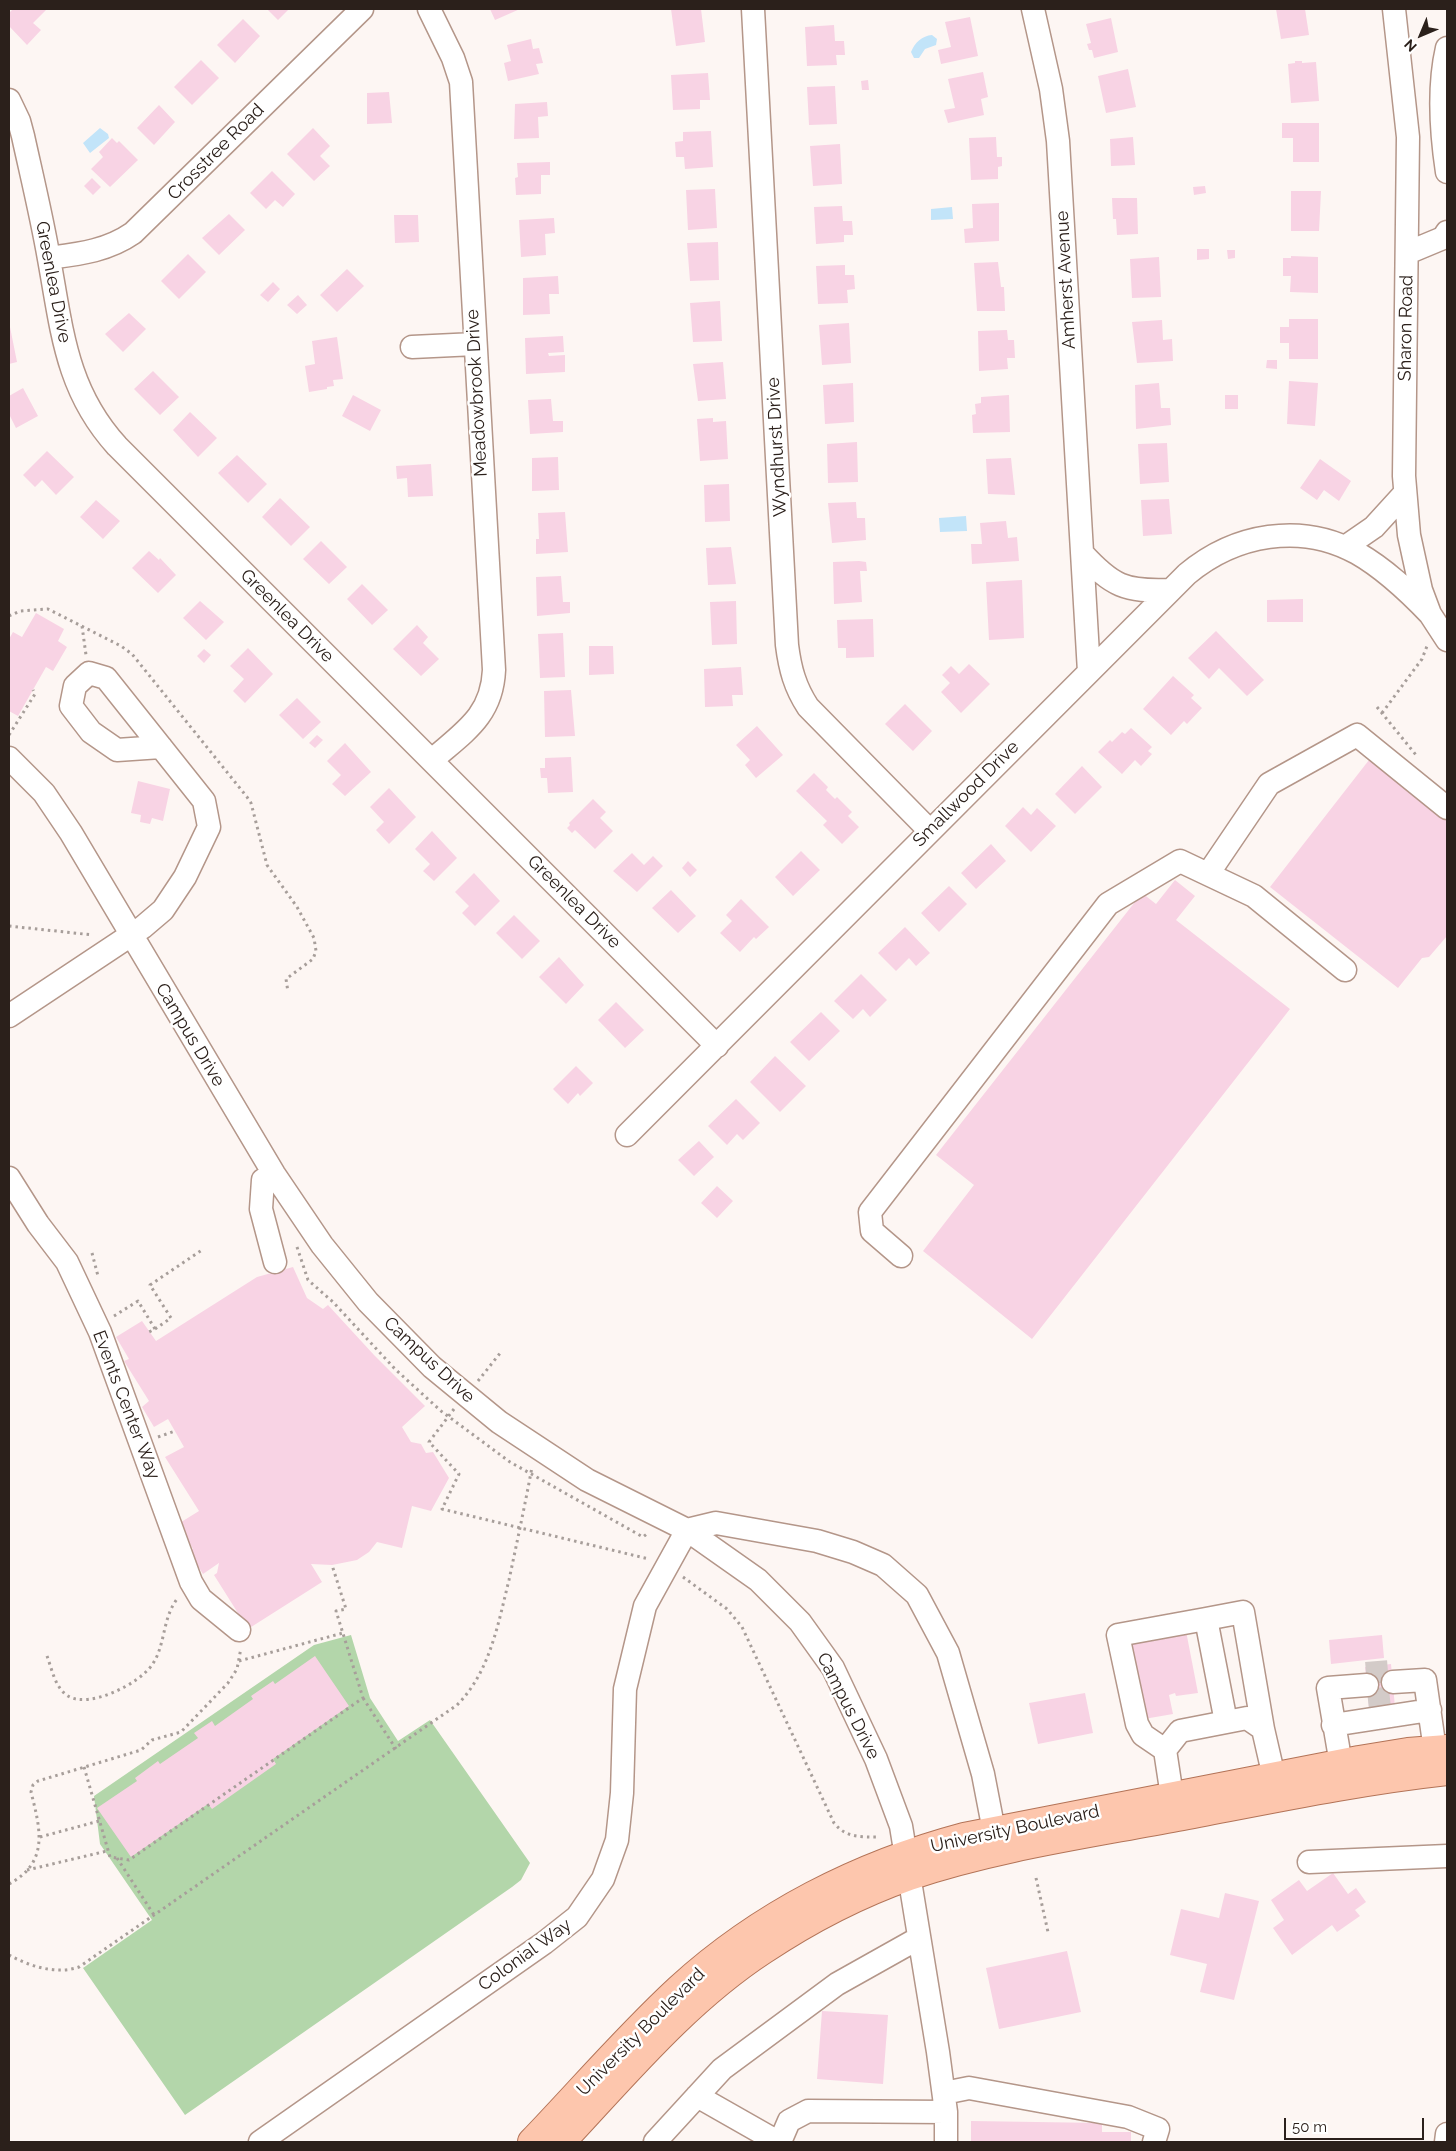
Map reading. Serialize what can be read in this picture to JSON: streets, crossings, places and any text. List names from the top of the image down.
{
  "streets": {
    "main road": ["University Boulevard"],
    "street": [
      "Crosstree Road",
      "Amherst Avenue",
      "Greenlea Drive",
      "Sharon Road",
      "Meadowbrook Drive",
      "Wyndhurst Drive",
      "Smallwood Drive",
      "Campus Drive",
      "Events Center Way",
      "Colonial Way"
    ]
  },
  "crossings": [
    ["Crosstree Road", "Greenlea Drive"],
    ["Amherst Avenue", "Smallwood Drive"],
    ["Greenlea Drive", "Meadowbrook Drive"],
    ["Greenlea Drive", "Smallwood Drive"],
    ["Sharon Road", "Smallwood Drive"],
    ["Wyndhurst Drive", "Smallwood Drive"],
    ["Campus Drive", "University Boulevard"],
    ["Campus Drive", "Colonial Way"]
  ],
  "scale_bar": "50 m",
  "north": "bottom left"
}
